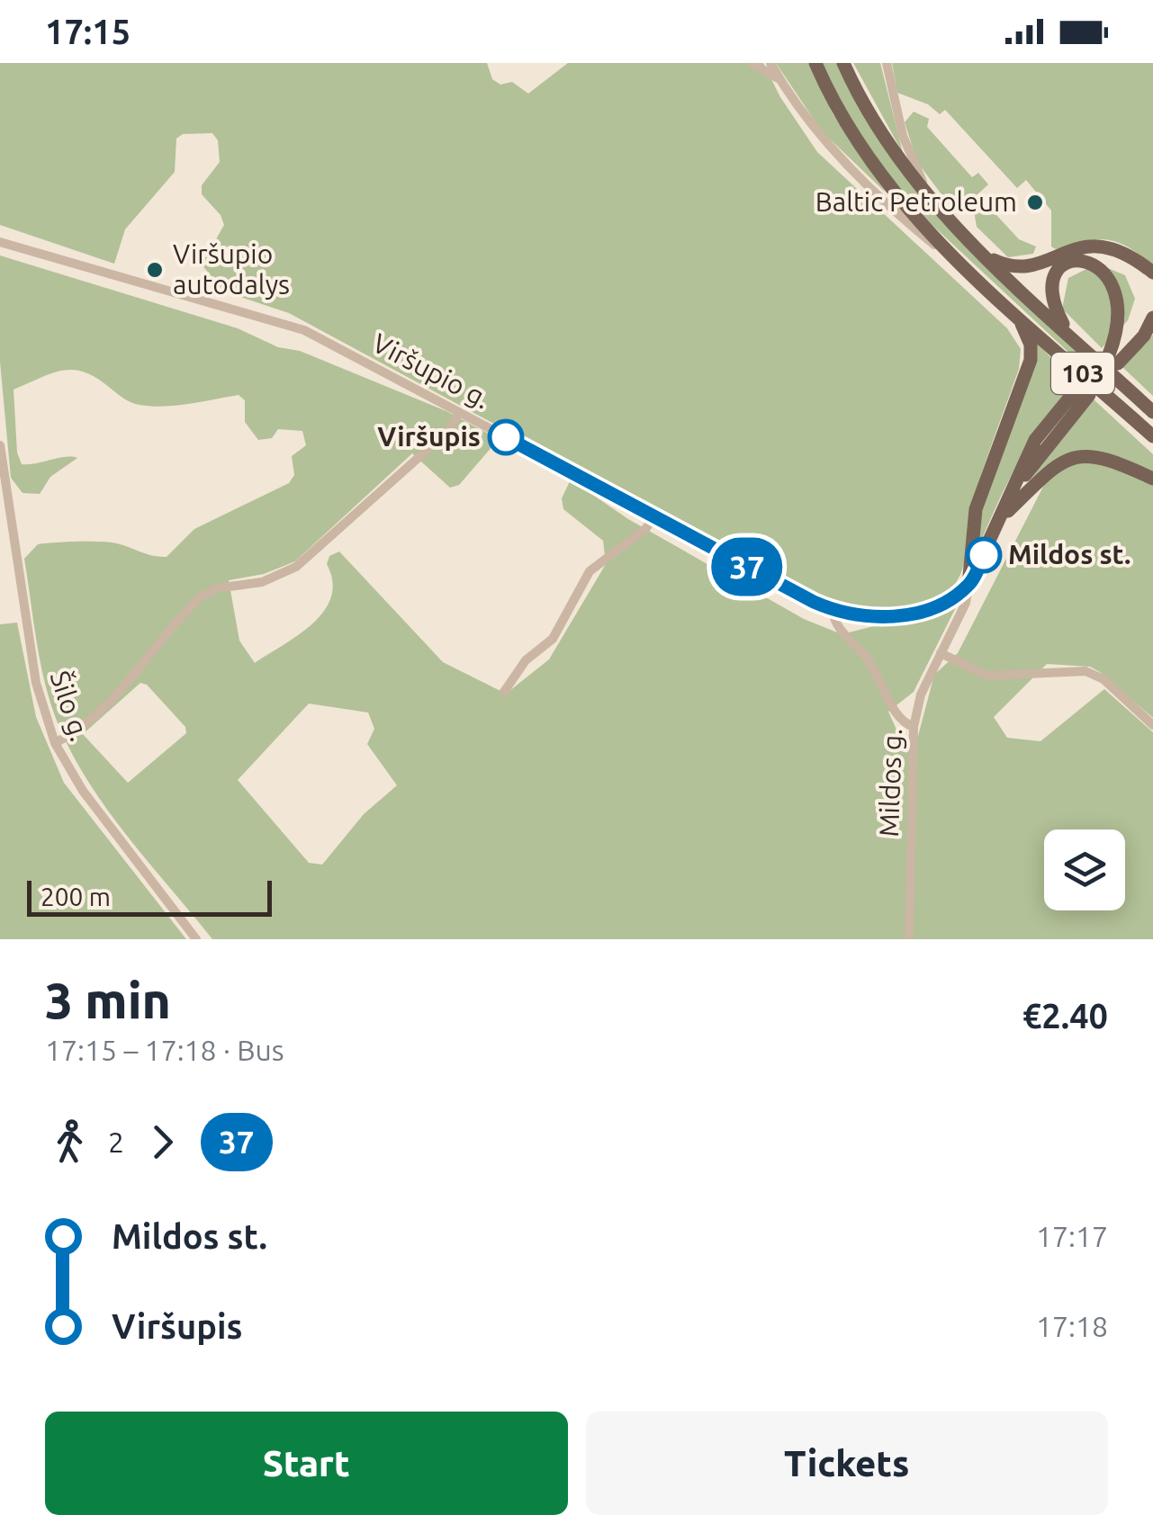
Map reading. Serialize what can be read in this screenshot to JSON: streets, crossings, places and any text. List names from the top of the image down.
{
  "streets": {
    "main road": ["103"],
    "street": ["Viršupio g.", "Šilo g.", "Mildos g."]
  },
  "crossings": [
    ["Viršupio g.", "Mildos g."]
  ],
  "places": [
    "Baltic Petroleum",
    "Viršupio autodalys",
    "Viršupis",
    "Mildos st."
  ],
  "lines": ["bus line 37"],
  "scale_bar": "200 m",
  "page": {
    "status": "17:15",
    "on_map": "37",
    "scale": "200 m",
    "heading": ["3 min", "17:15 – 17:18 · Bus", "€2.40"],
    "legs": ["2", "37"],
    "list": [
      {
        "name": "Mildos st.",
        "value": "17:17"
      },
      {
        "name": "Viršupis",
        "value": "17:18"
      }
    ],
    "buttons": ["Start", "Tickets"]
  }
}
